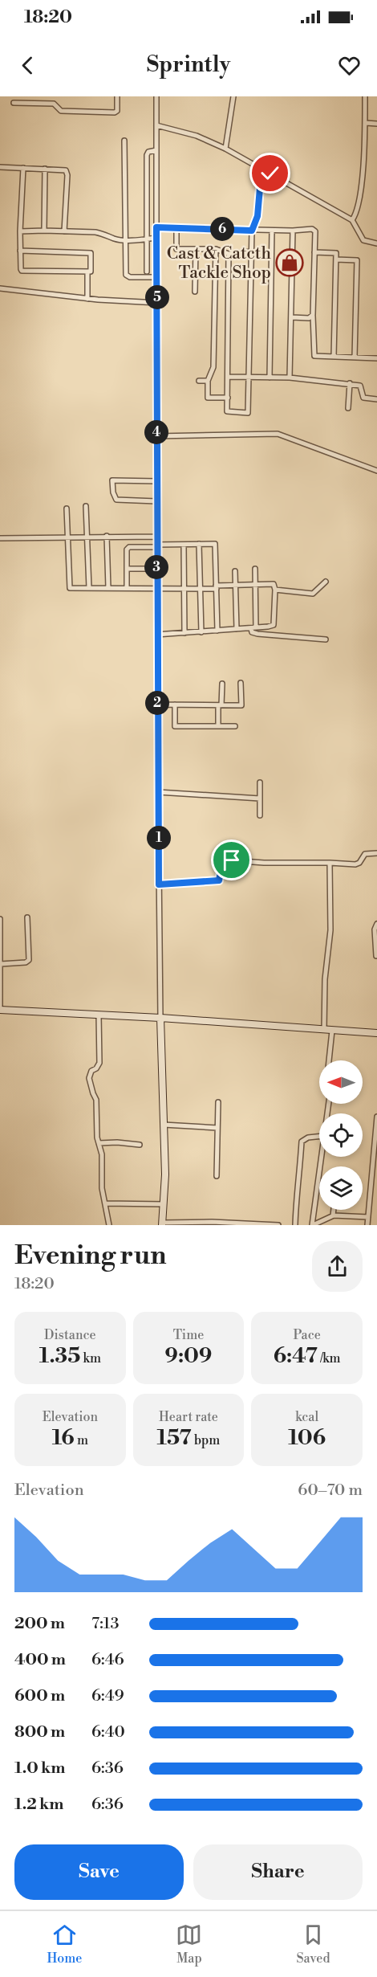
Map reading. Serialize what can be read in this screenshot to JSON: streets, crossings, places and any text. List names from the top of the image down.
{
  "places": {
    "shop": ["Cast & Catcth Tackle Shop"]
  },
  "north": "left",
  "page": {
    "status": "18:20",
    "header": "Sprintly",
    "pins": [
      "6",
      "5",
      "4",
      "3",
      "2",
      "1"
    ],
    "heading": ["Evening run", "18:20"],
    "stats": [
      ["Distance", "1.35 km"],
      ["Time", "9:09"],
      ["Pace", "6:47 /km"],
      ["Elevation", "16 m"],
      ["Heart rate", "157 bpm"],
      ["kcal", "106"]
    ],
    "chart": ["Elevation", "60–70 m"],
    "list": [
      {
        "name": "200 m",
        "note": "7:13"
      },
      {
        "name": "400 m",
        "note": "6:46"
      },
      {
        "name": "600 m",
        "note": "6:49"
      },
      {
        "name": "800 m",
        "note": "6:40"
      },
      {
        "name": "1.0 km",
        "note": "6:36"
      },
      {
        "name": "1.2 km",
        "note": "6:36"
      }
    ],
    "buttons": ["Save", "Share"],
    "tabs": ["Home", "Map", "Saved"]
  }
}
